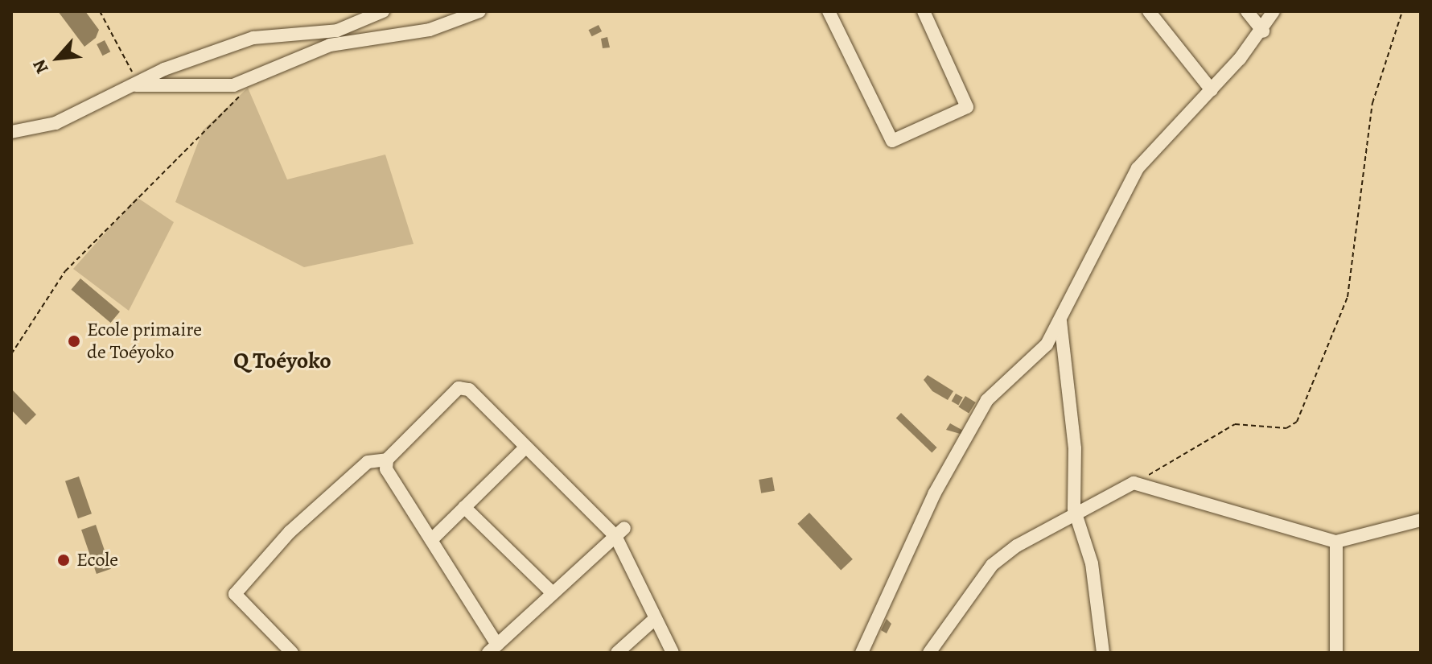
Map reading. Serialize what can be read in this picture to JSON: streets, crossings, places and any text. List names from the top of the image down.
{
  "districts": ["Q Toéyoko"],
  "places": ["Ecole primaire de Toéyoko", "Ecole"],
  "north": "bottom left"
}
